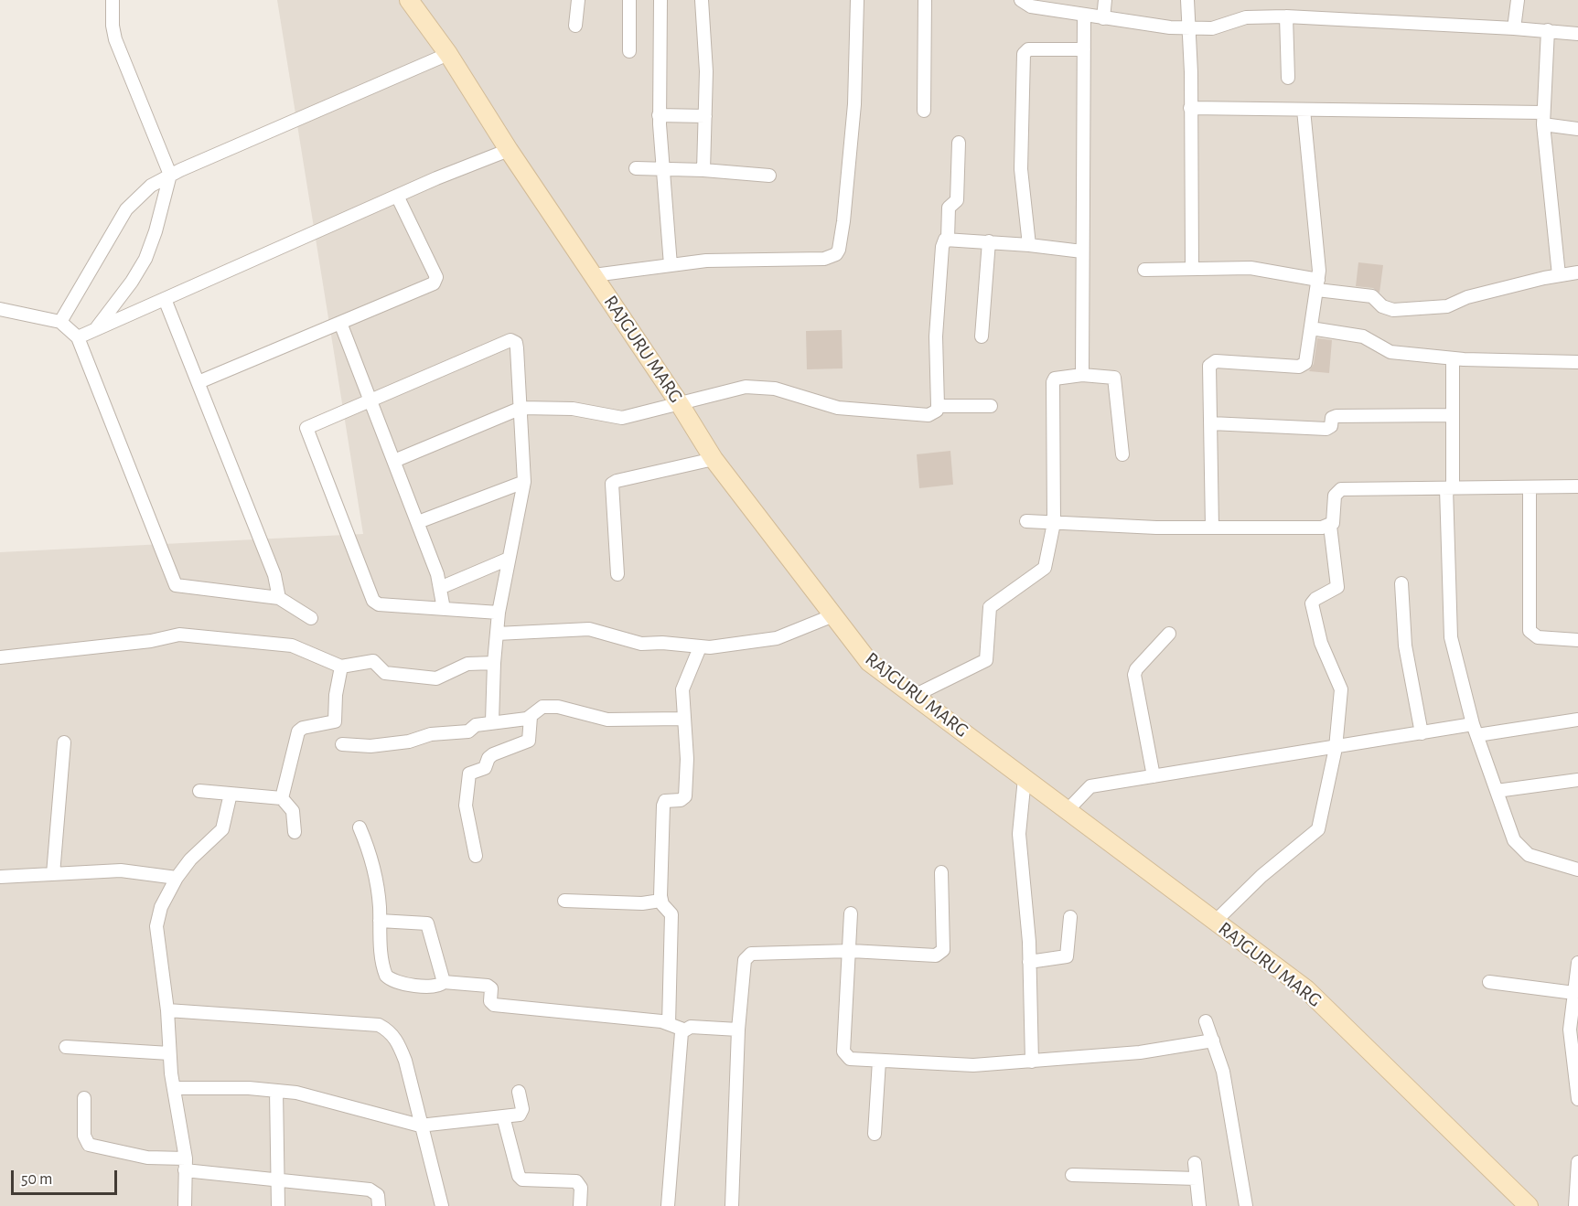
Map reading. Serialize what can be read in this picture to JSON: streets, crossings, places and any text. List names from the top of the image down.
{
  "streets": {
    "street": ["RAJGURU MARG"]
  },
  "scale_bar": "50 m"
}
